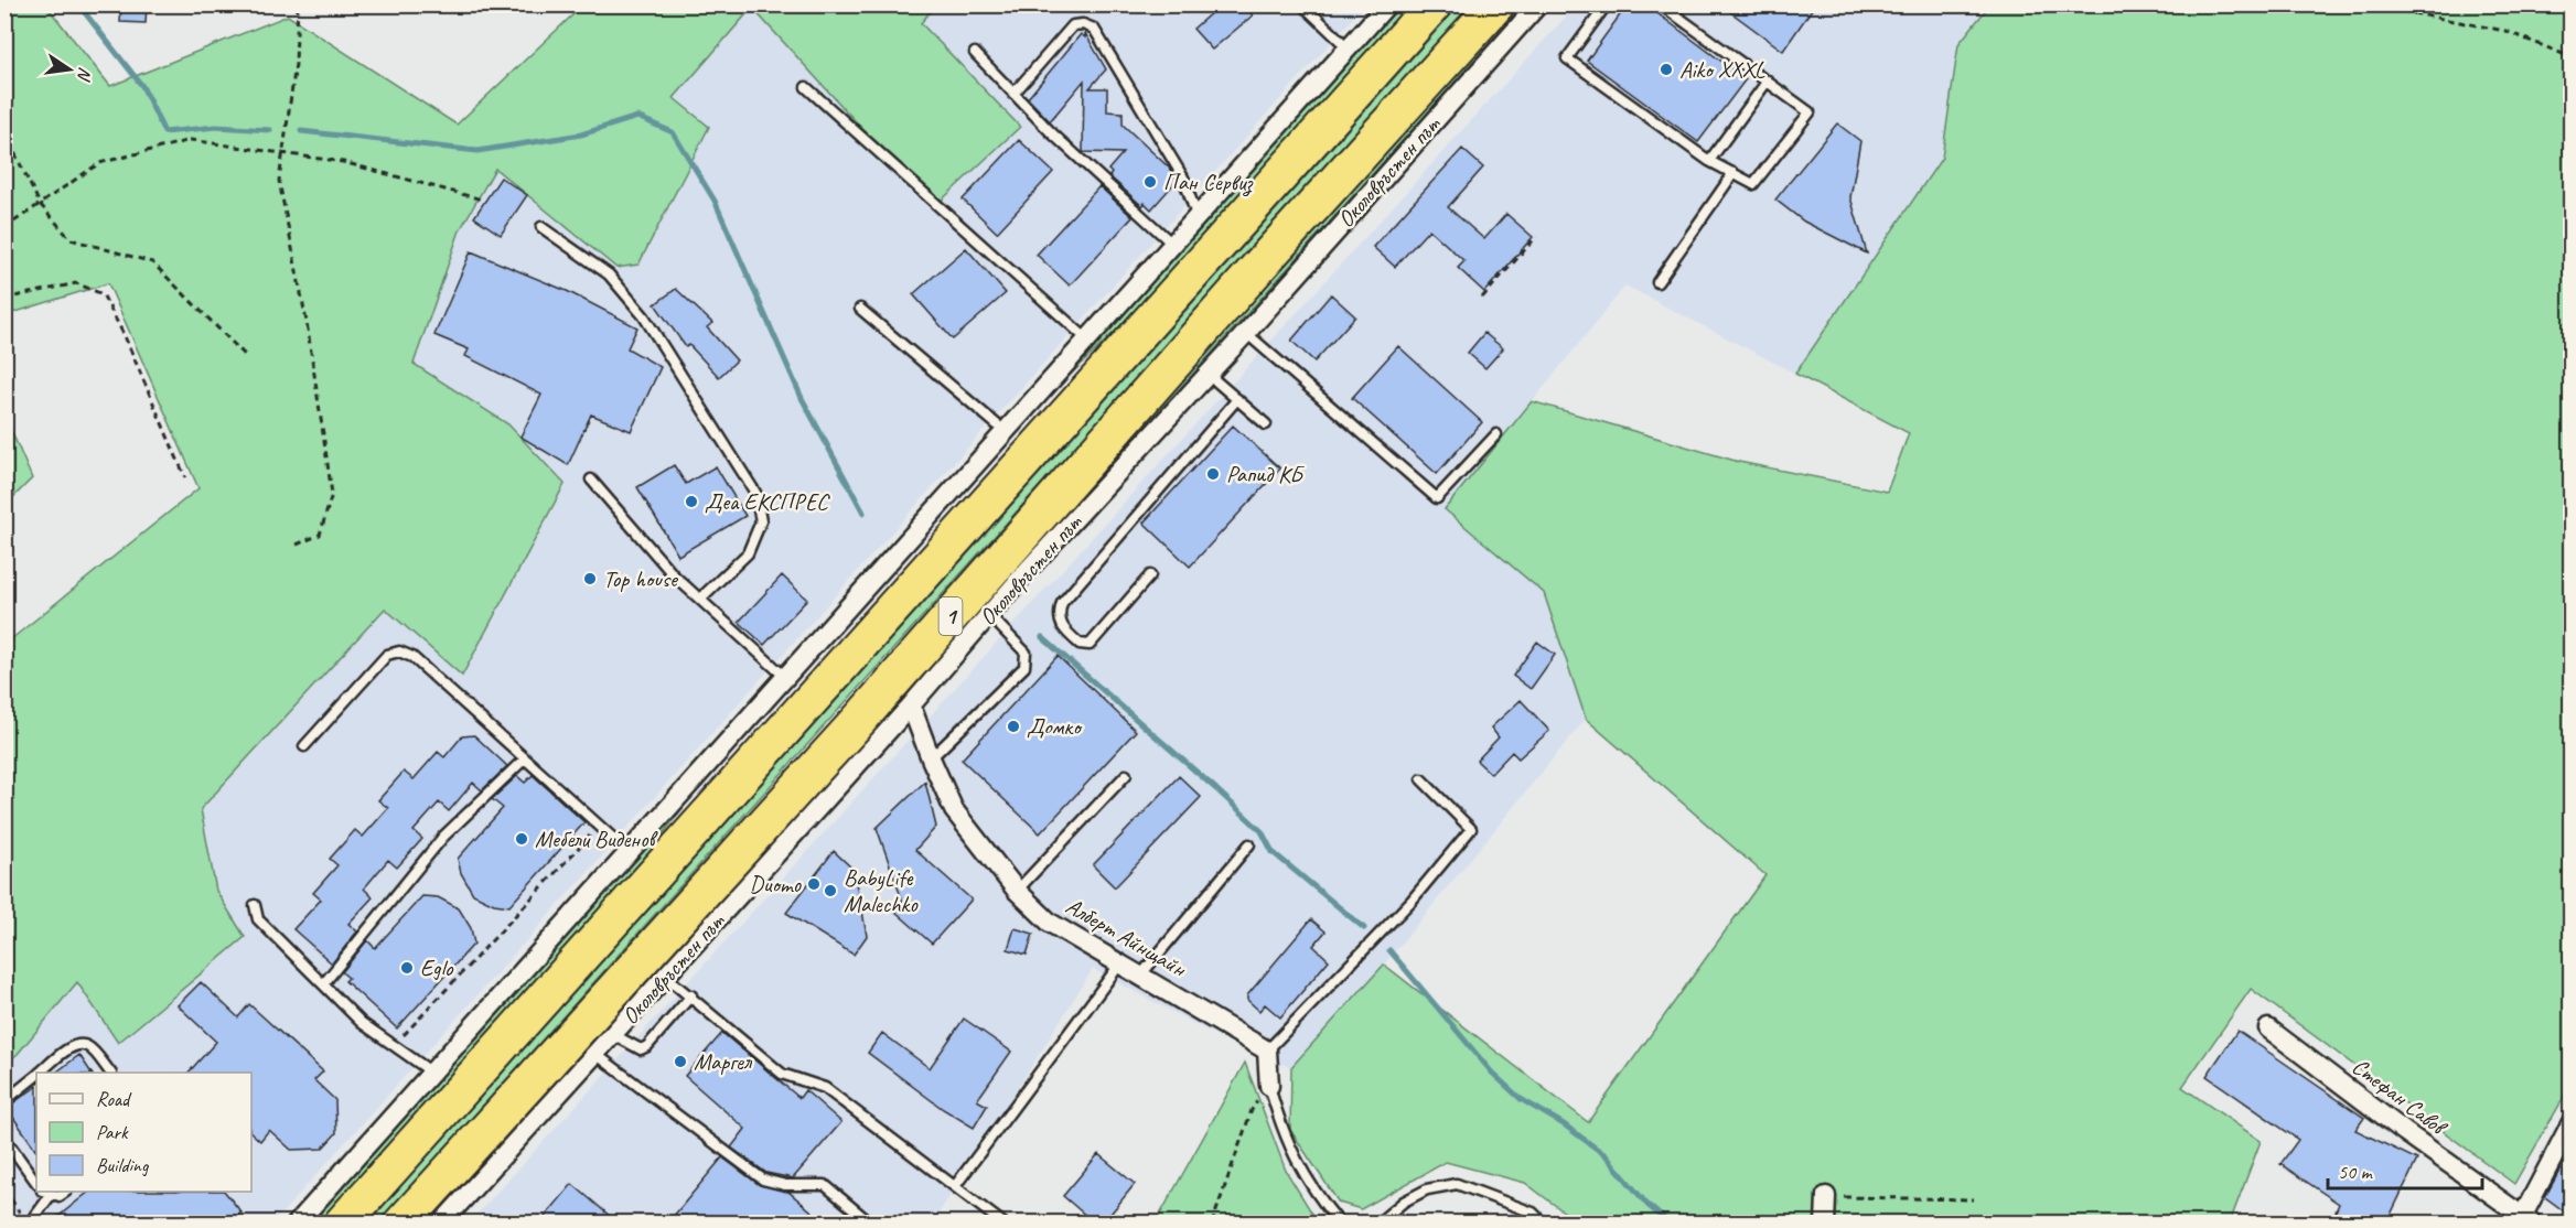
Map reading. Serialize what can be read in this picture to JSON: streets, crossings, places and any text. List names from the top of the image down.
{
  "streets": {
    "highway": ["Околовръстен път", "1"],
    "street": ["Алберт Айнщайн", "Стефан Савов"]
  },
  "crossings": [
    ["Околовръстен път", "Алберт Айнщайн"]
  ],
  "places": [
    "Aiko XXXL",
    "Пан Сервиз",
    "Рапид КБ",
    "Деа ЕКСПРЕС",
    "Top house",
    "Домко",
    "Мебели Виденов",
    "Duomo",
    "BabyLife Malechko",
    "Eglo",
    "Маргел"
  ],
  "legend": ["Road", "Park", "Building"],
  "scale_bar": "50 m",
  "north": "right"
}
